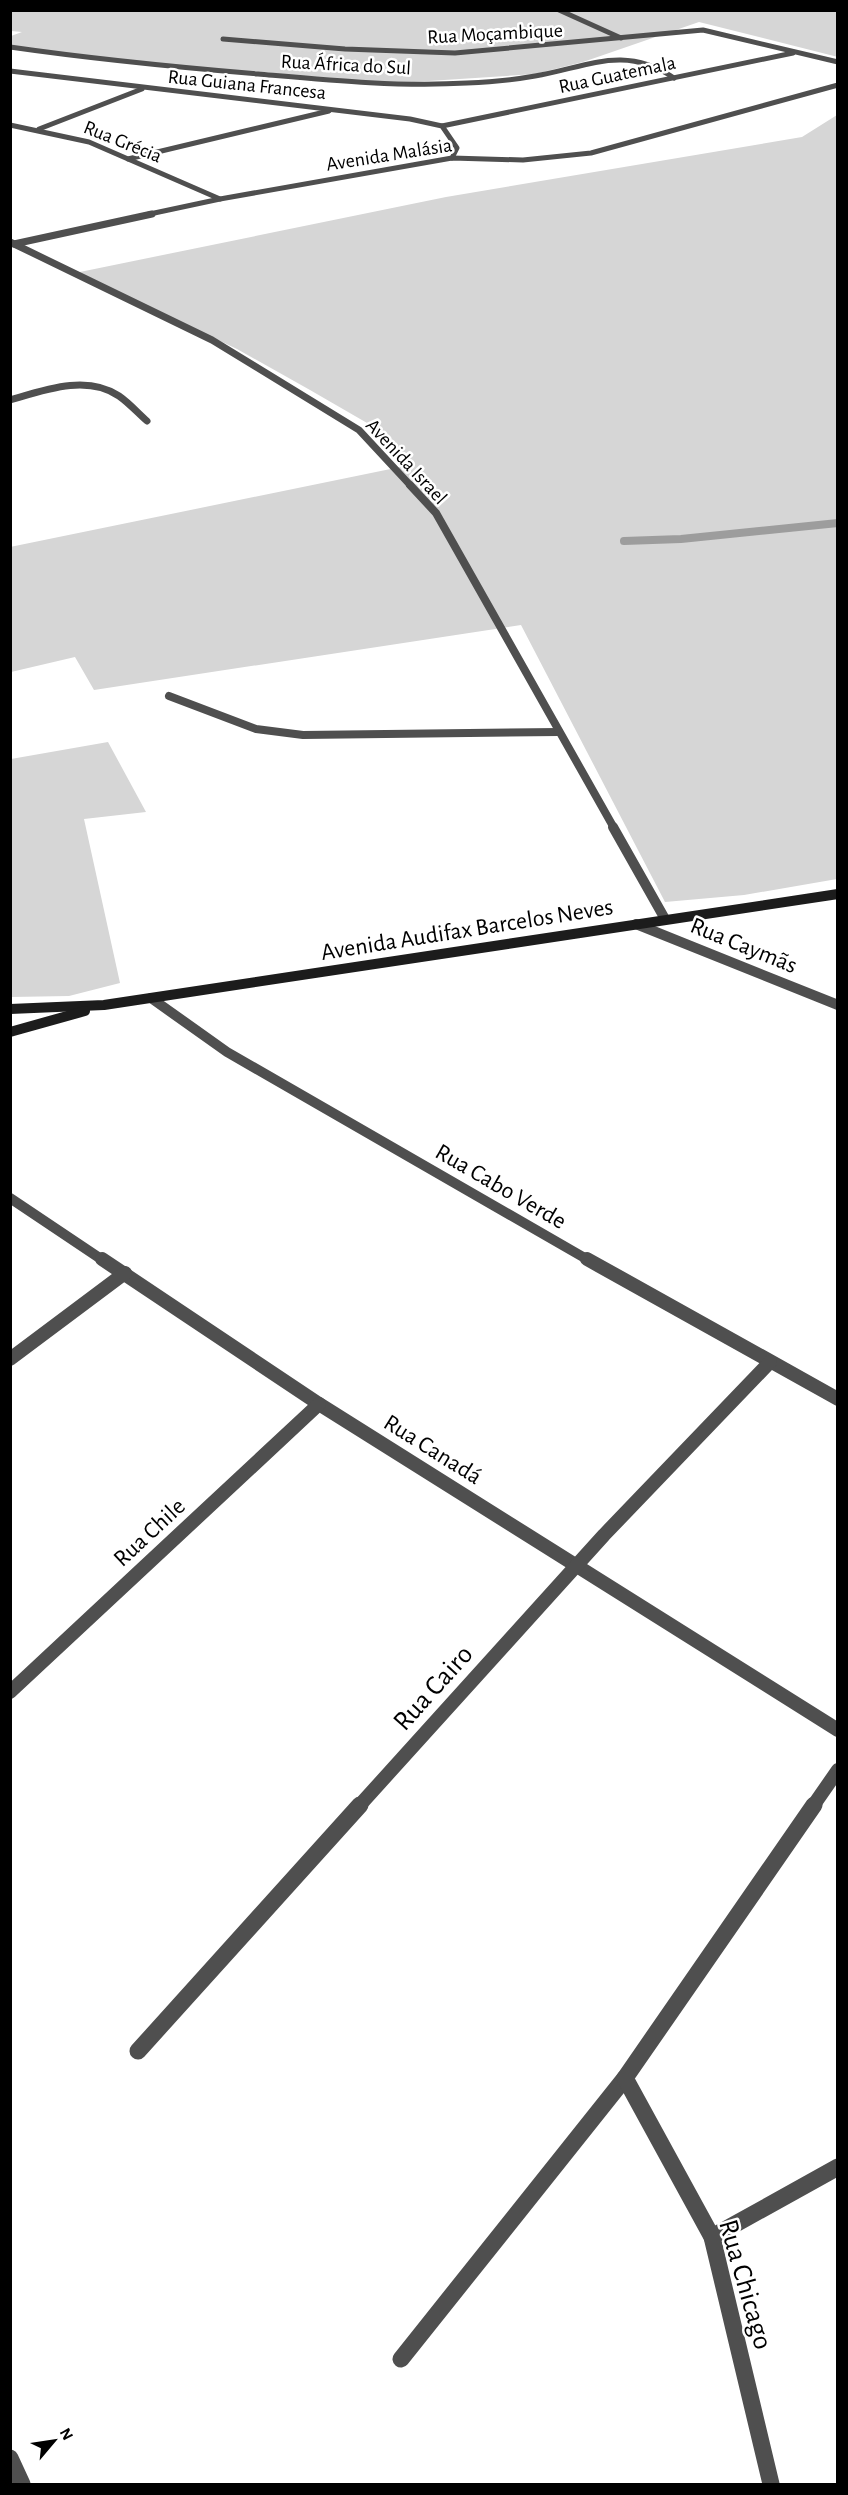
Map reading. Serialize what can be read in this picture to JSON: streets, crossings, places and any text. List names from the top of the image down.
{
  "streets": {
    "main road": ["Avenida Audifax Barcelos Neves"],
    "street": [
      "Rua Moçambique",
      "Rua África do Sul",
      "Rua Guatemala",
      "Rua Guiana Francesa",
      "Rua Grécia",
      "Avenida Malásia",
      "Avenida Israel",
      "Rua Caymãs",
      "Rua Cabo Verde",
      "Rua Canadá",
      "Rua Chile",
      "Rua Cairo",
      "Rua Chicago"
    ]
  },
  "crossings": [
    ["Rua Moçambique", "Rua Guatemala"],
    ["Rua África do Sul", "Rua Guatemala"],
    ["Rua Guatemala", "Rua Guiana Francesa"],
    ["Rua Grécia", "Avenida Malásia"],
    ["Avenida Malásia", "Avenida Israel"],
    ["Avenida Israel", "Avenida Audifax Barcelos Neves"],
    ["Avenida Audifax Barcelos Neves", "Rua Caymãs"],
    ["Avenida Audifax Barcelos Neves", "Rua Cabo Verde"],
    ["Rua Cabo Verde", "Rua Cairo"],
    ["Rua Canadá", "Rua Chile"],
    ["Rua Canadá", "Rua Cairo"]
  ],
  "north": "top right"
}
